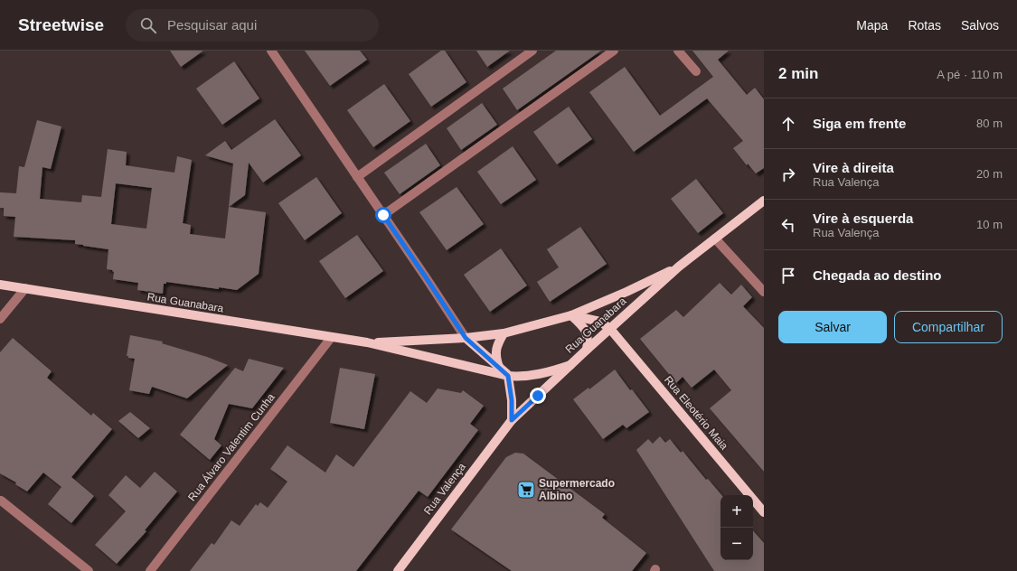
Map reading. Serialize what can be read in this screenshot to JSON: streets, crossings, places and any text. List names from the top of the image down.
{
  "streets": {
    "main road": ["Rua Guanabara", "Rua Eleotério Maia", "Rua Valença"],
    "street": ["Rua Álvaro Valentim Cunha"]
  },
  "crossings": [
    ["Rua Guanabara", "Rua Eleotério Maia"],
    ["Rua Guanabara", "Rua Álvaro Valentim Cunha"],
    ["Rua Guanabara", "Rua Valença"]
  ],
  "places": {
    "supermarket": ["Supermercado Albino"]
  },
  "page": {
    "header": "Streetwise",
    "search": "Pesquisar aqui",
    "nav": ["Mapa", "Rotas", "Salvos"],
    "heading": ["2 min", "A pé · 110 m"],
    "list": [
      ["Siga em frente", "80 m"],
      ["Vire à direita", "Rua Valença", "20 m"],
      ["Vire à esquerda", "Rua Valença", "10 m"],
      "Chegada ao destino"
    ],
    "buttons": ["Salvar", "Compartilhar"],
    "map_buttons": ["+", "−"]
  }
}
